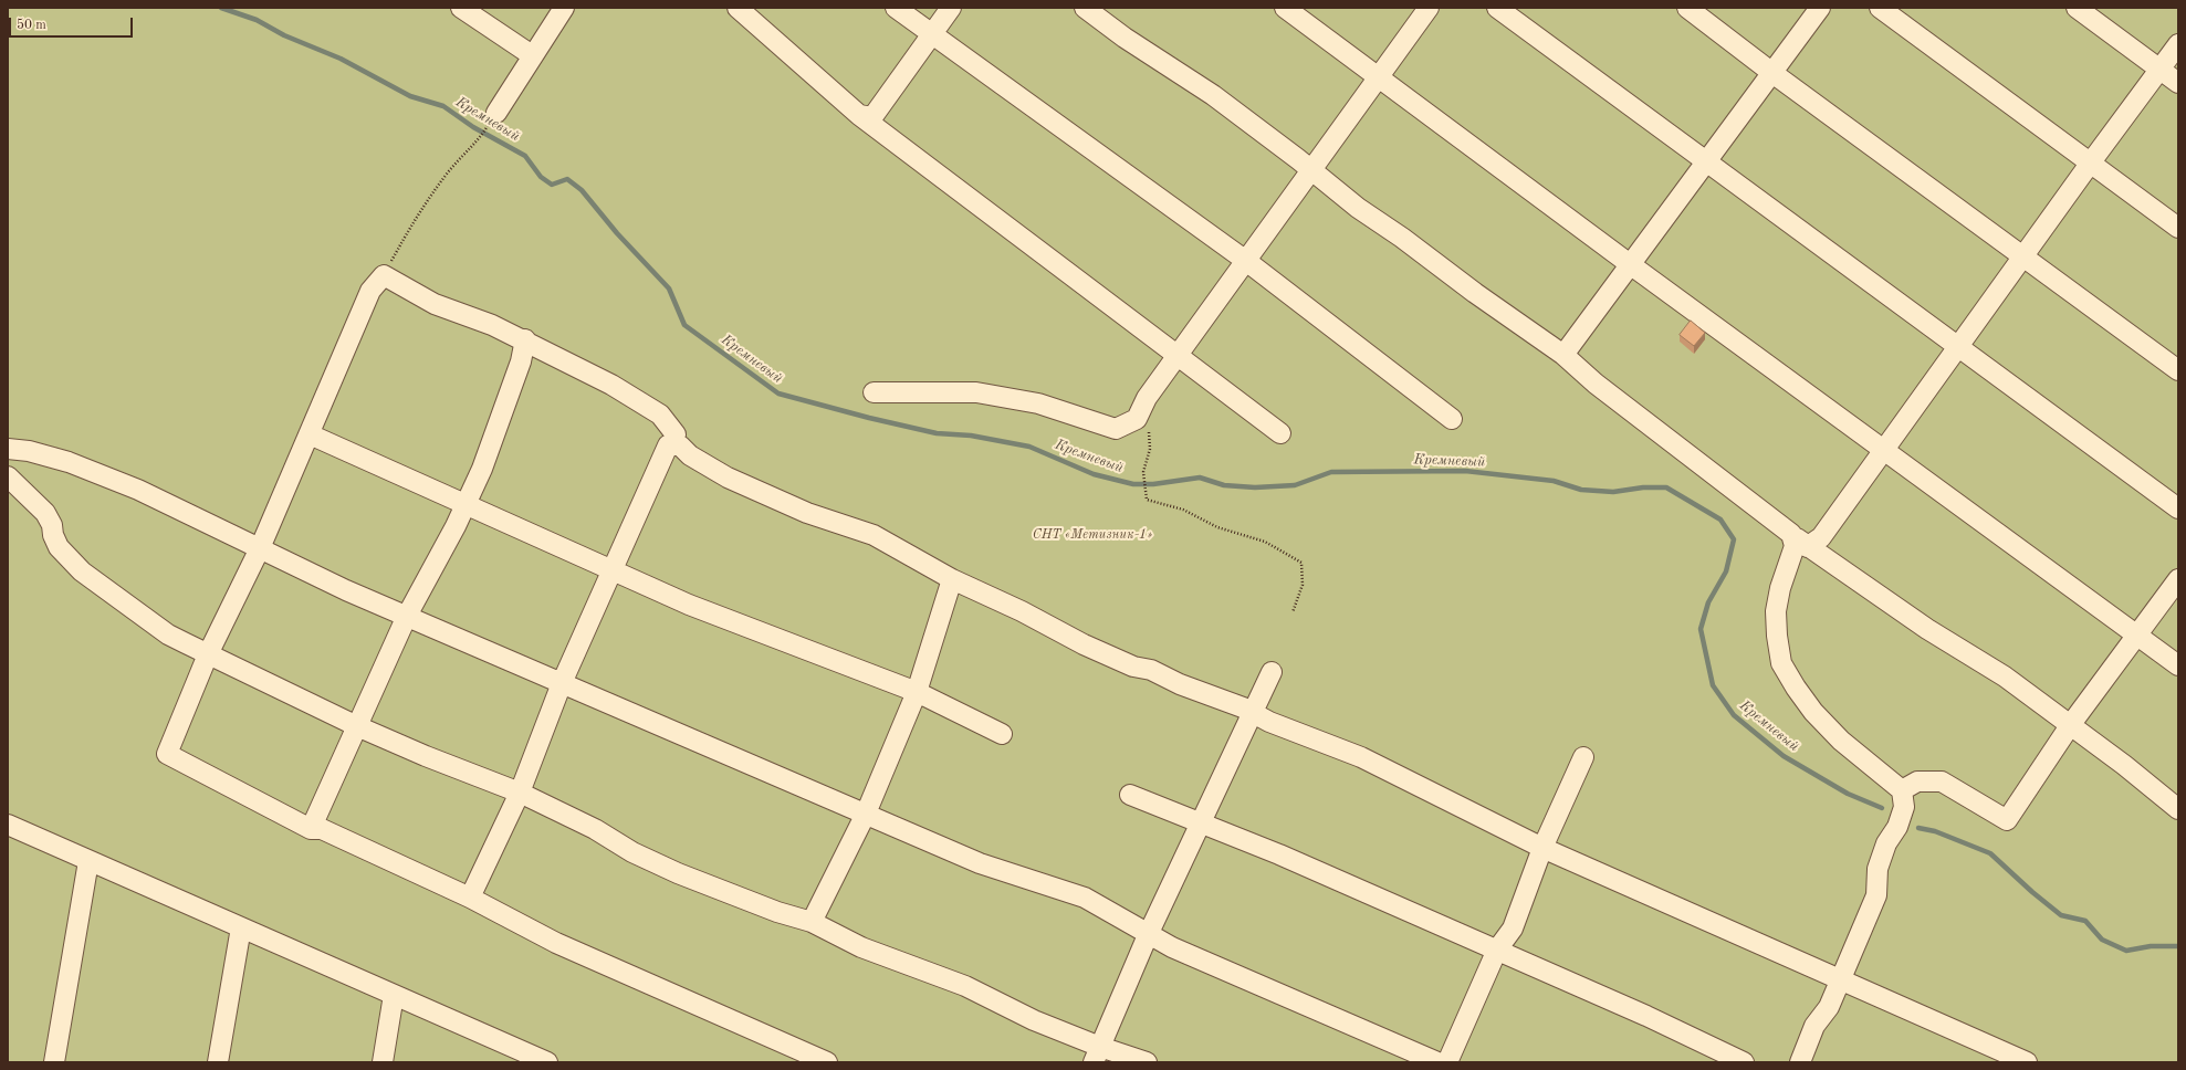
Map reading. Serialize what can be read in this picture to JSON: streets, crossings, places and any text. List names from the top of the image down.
{
  "water": ["Кремневый"],
  "parks": ["СНТ «Метизник-1»"],
  "scale_bar": "50 m"
}
